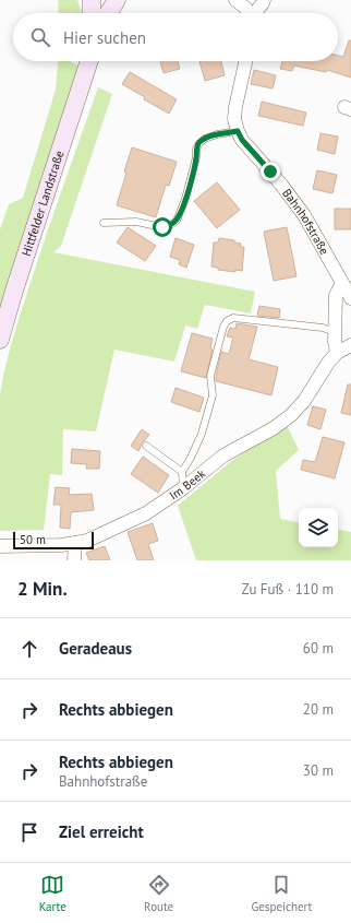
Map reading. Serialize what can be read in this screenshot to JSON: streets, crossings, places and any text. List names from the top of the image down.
{
  "streets": {
    "main road": ["Hittfelder Landstraße"],
    "street": ["Bahnhofstraße", "Im Beek"]
  },
  "scale_bar": "50 m",
  "page": {
    "search": "Hier suchen",
    "scale": "50 m",
    "heading": ["2 Min.", "Zu Fuß · 110 m"],
    "list": [
      ["Geradeaus", "60 m"],
      ["Rechts abbiegen", "20 m"],
      ["Rechts abbiegen", "Bahnhofstraße", "30 m"],
      "Ziel erreicht"
    ],
    "nav": ["Karte", "Route", "Gespeichert"]
  }
}
